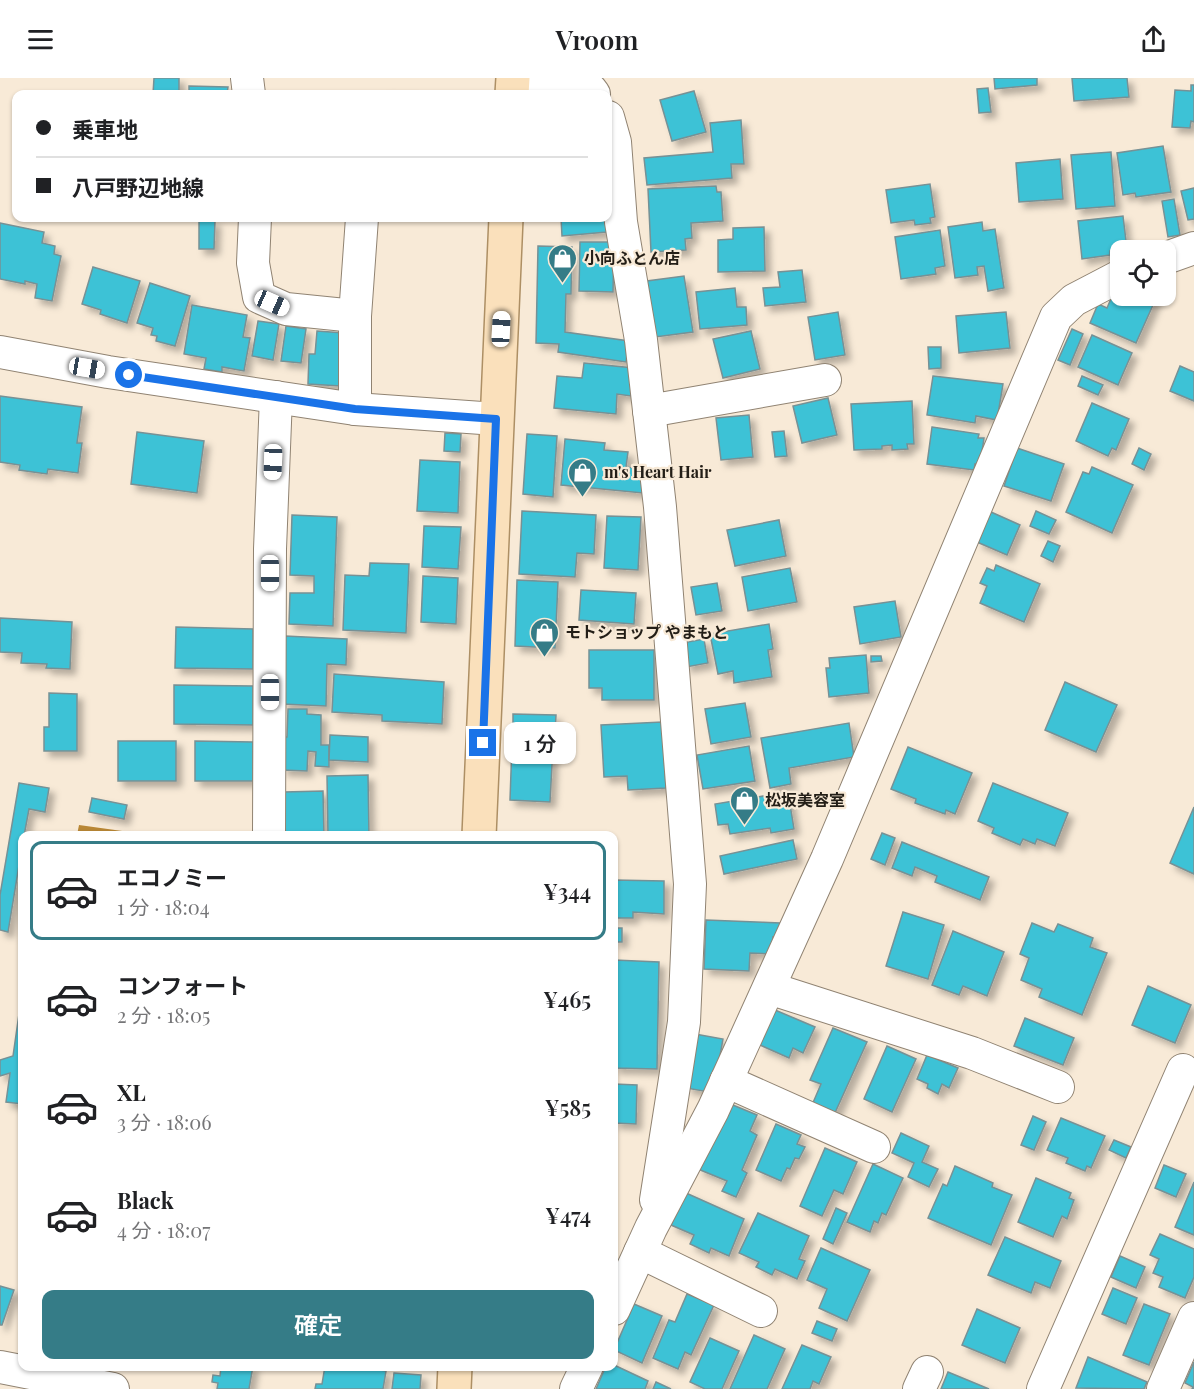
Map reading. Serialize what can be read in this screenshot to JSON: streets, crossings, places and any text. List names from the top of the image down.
{
  "places": {
    "shop": [
      "小向ふとん店",
      "m's Heart Hair",
      "モトショップ やまもと",
      "松坂美容室"
    ]
  },
  "page": {
    "header": "Vroom",
    "banner": ["乗車地", "八戸野辺地線"],
    "bubble": "1 分",
    "list": [
      {
        "name": "エコノミー",
        "note": "1 分 · 18:04",
        "value": "¥344"
      },
      {
        "name": "コンフォート",
        "note": "2 分 · 18:05",
        "value": "¥465"
      },
      {
        "name": "XL",
        "note": "3 分 · 18:06",
        "value": "¥585"
      },
      {
        "name": "Black",
        "note": "4 分 · 18:07",
        "value": "¥474"
      }
    ],
    "buttons": "確定"
  }
}
